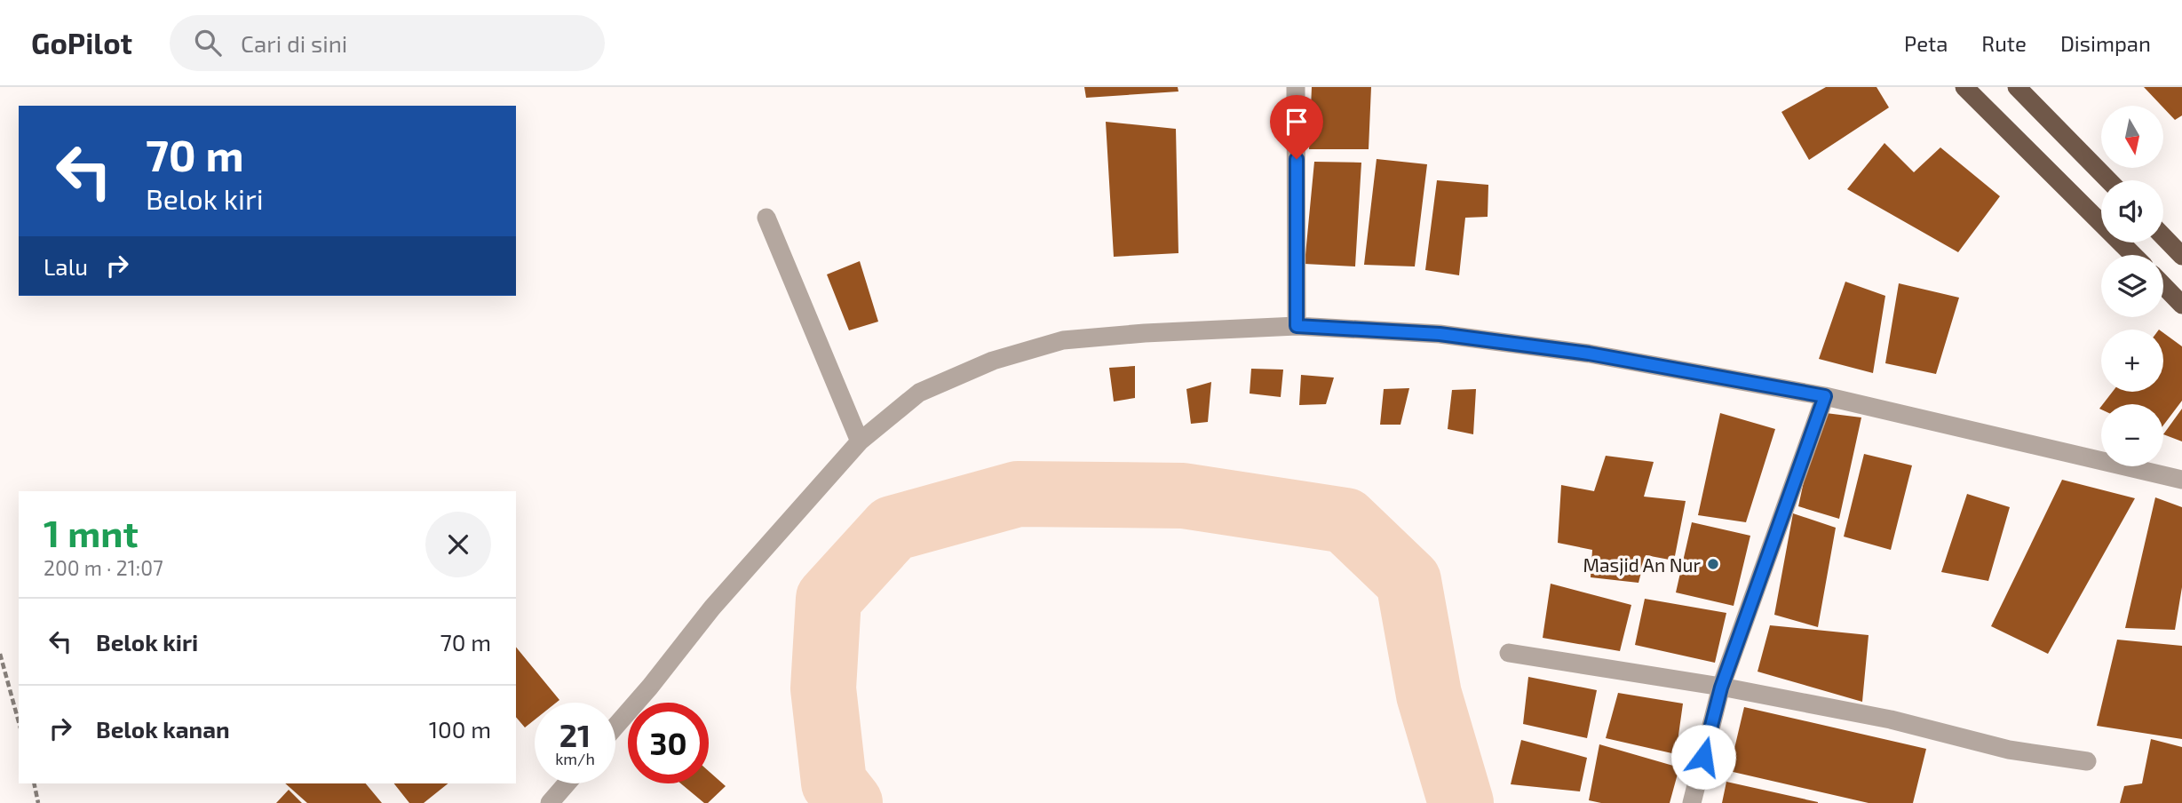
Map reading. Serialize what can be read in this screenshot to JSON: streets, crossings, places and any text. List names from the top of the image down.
{
  "places": ["Masjid An Nur"],
  "north": "bottom",
  "page": {
    "header": "GoPilot",
    "search": "Cari di sini",
    "nav": ["Peta", "Rute", "Disimpan"],
    "map_buttons": ["+", "−"],
    "turn": ["70 m", "Belok kiri"],
    "then": "Lalu",
    "heading": ["1 mnt", "200 m · 21:07"],
    "list": [
      {
        "name": "Belok kiri",
        "value": "70 m"
      },
      {
        "name": "Belok kanan",
        "value": "100 m"
      }
    ],
    "speed": "21 km/h",
    "limit": "30"
  }
}
